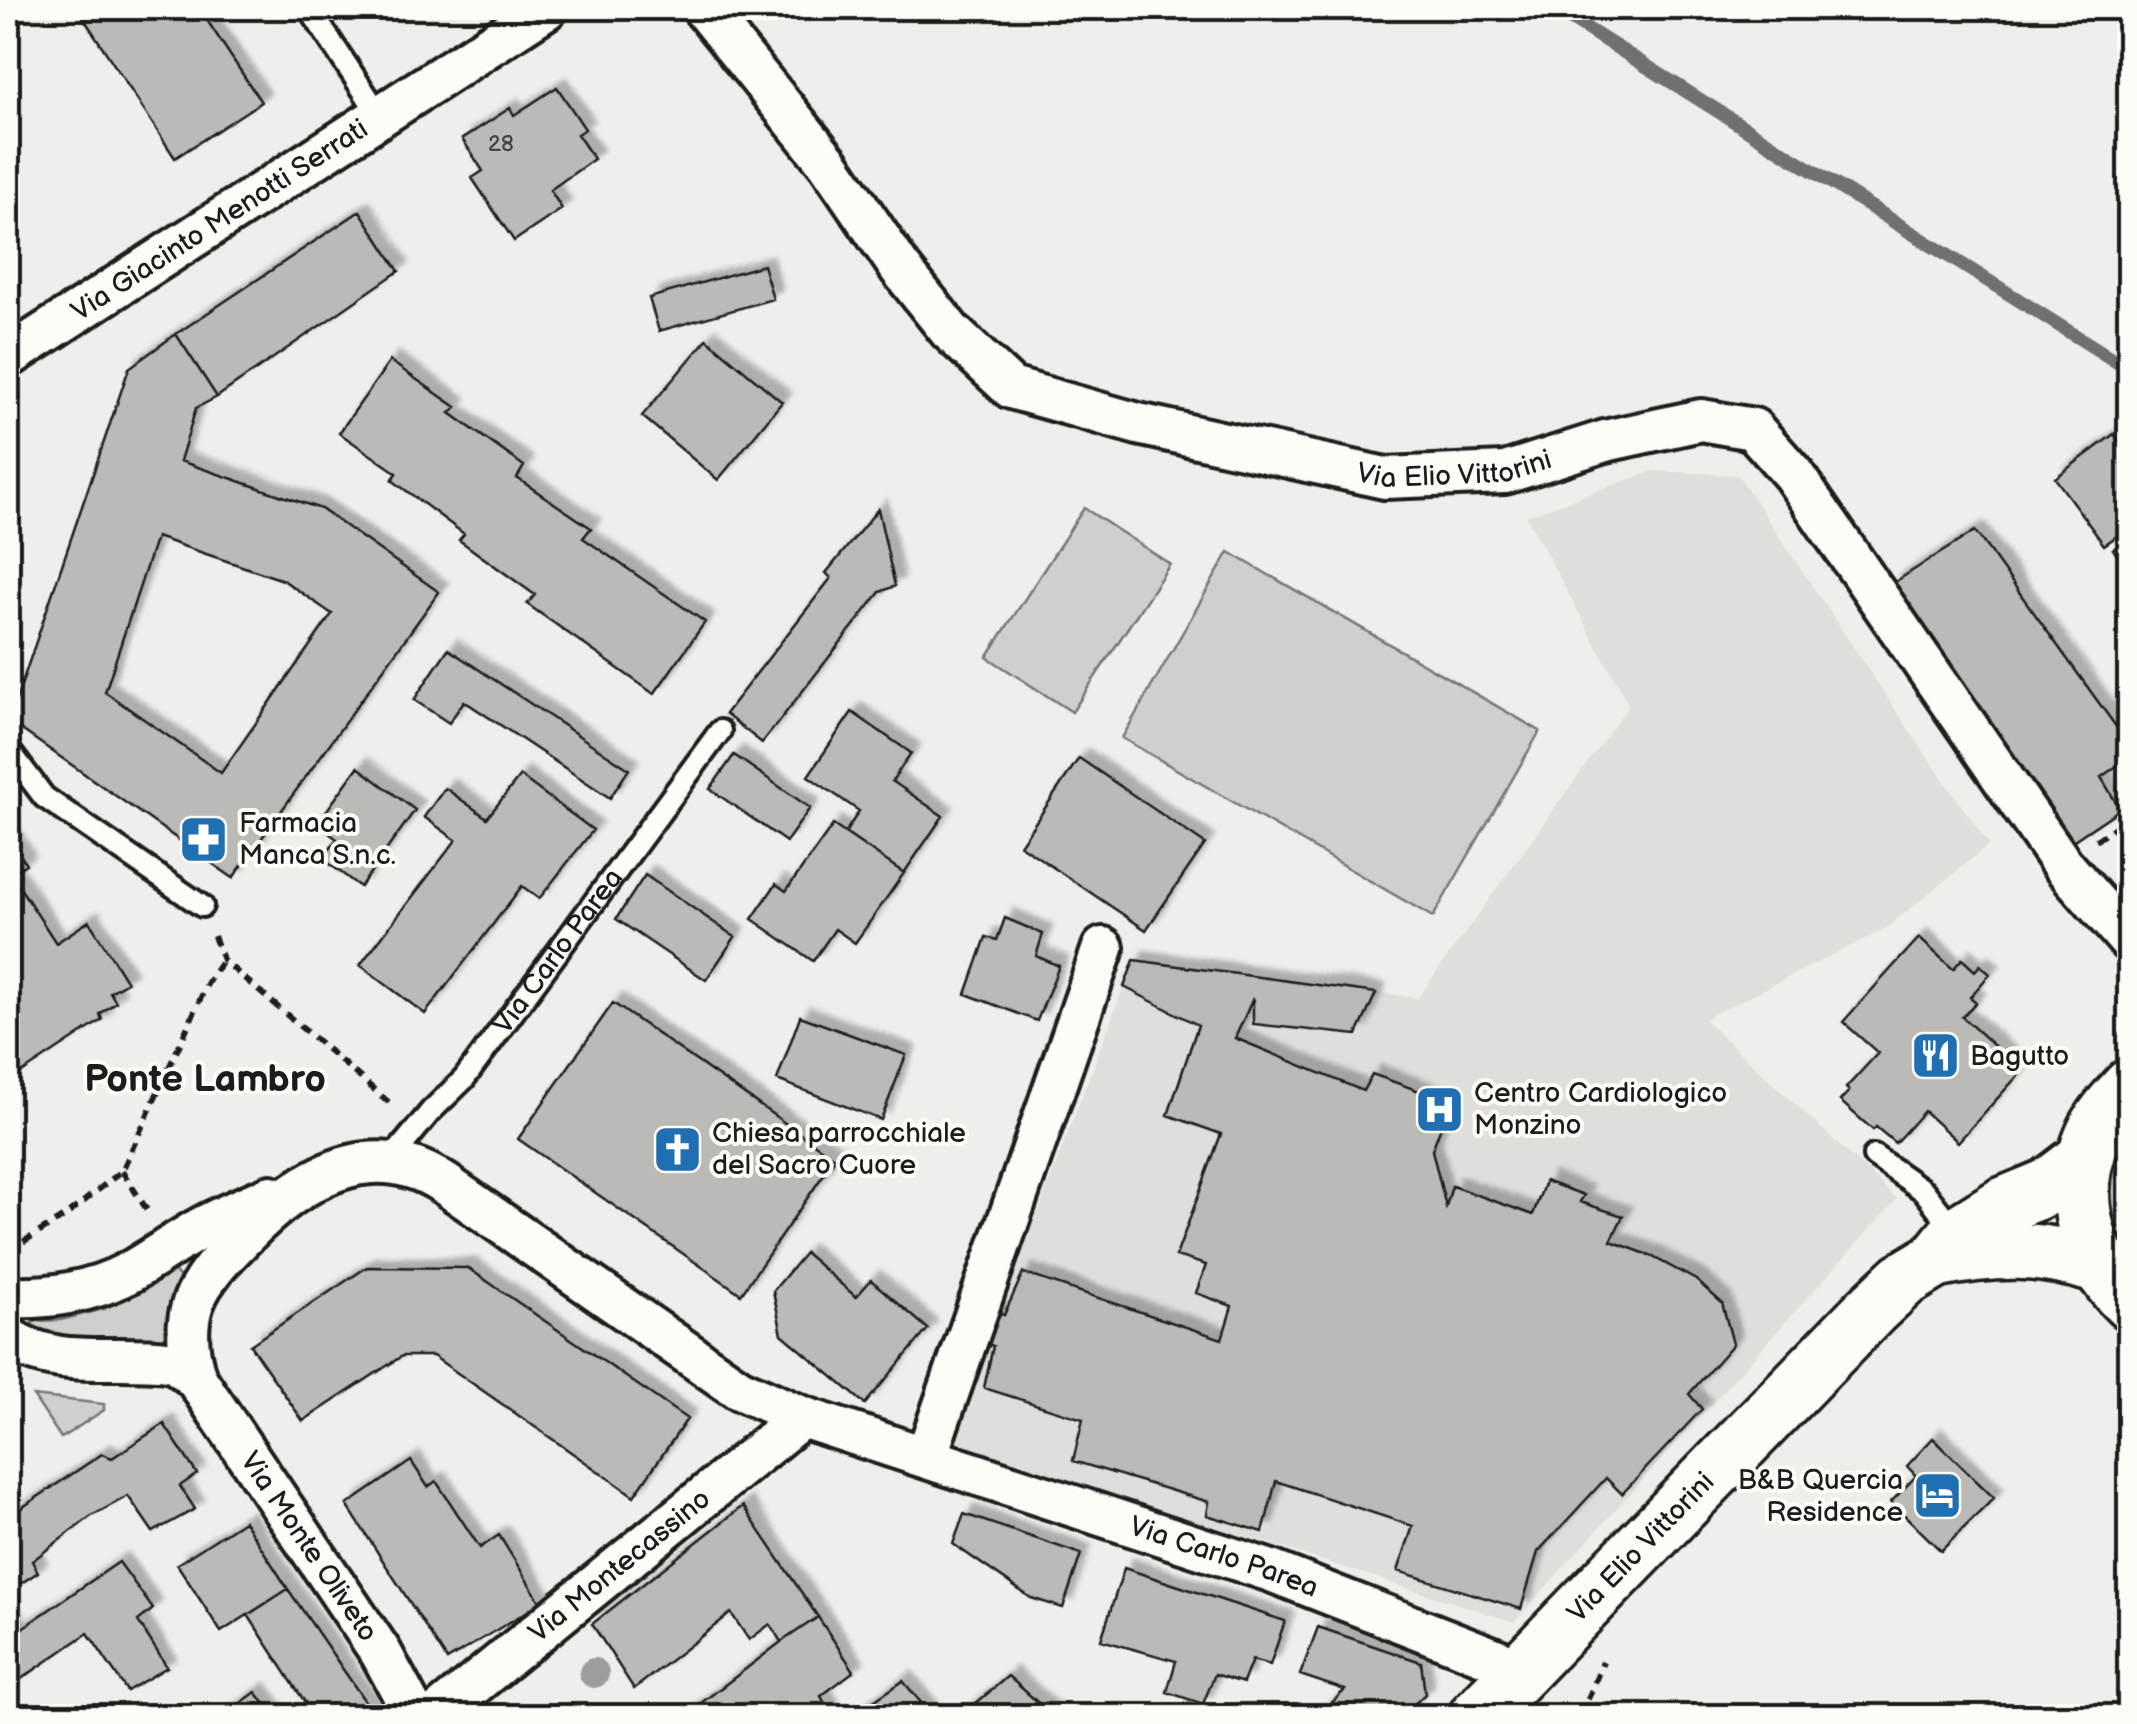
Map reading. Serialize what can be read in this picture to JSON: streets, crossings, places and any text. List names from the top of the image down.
{
  "streets": {
    "street": [
      "Via Giacinto Menotti Serrati",
      "Via Elio Vittorini",
      "Via Carlo Parea",
      "Via Monte Oliveto",
      "Via Montecassino"
    ]
  },
  "crossings": [
    ["Via Elio Vittorini", "Via Carlo Parea"],
    ["Via Carlo Parea", "Via Monte Oliveto"],
    ["Via Carlo Parea", "Via Montecassino"]
  ],
  "districts": ["Ponte Lambro"],
  "places": {
    "pharmacy": ["Farmacia Manca S.n.c."],
    "restaurant": ["Bagutto"],
    "hospital": ["Centro Cardiologico Monzino"],
    "church": ["Chiesa parrocchiale del Sacro Cuore"],
    "hotel": ["B&B Quercia Residence"]
  },
  "house_numbers": ["28"]
}
